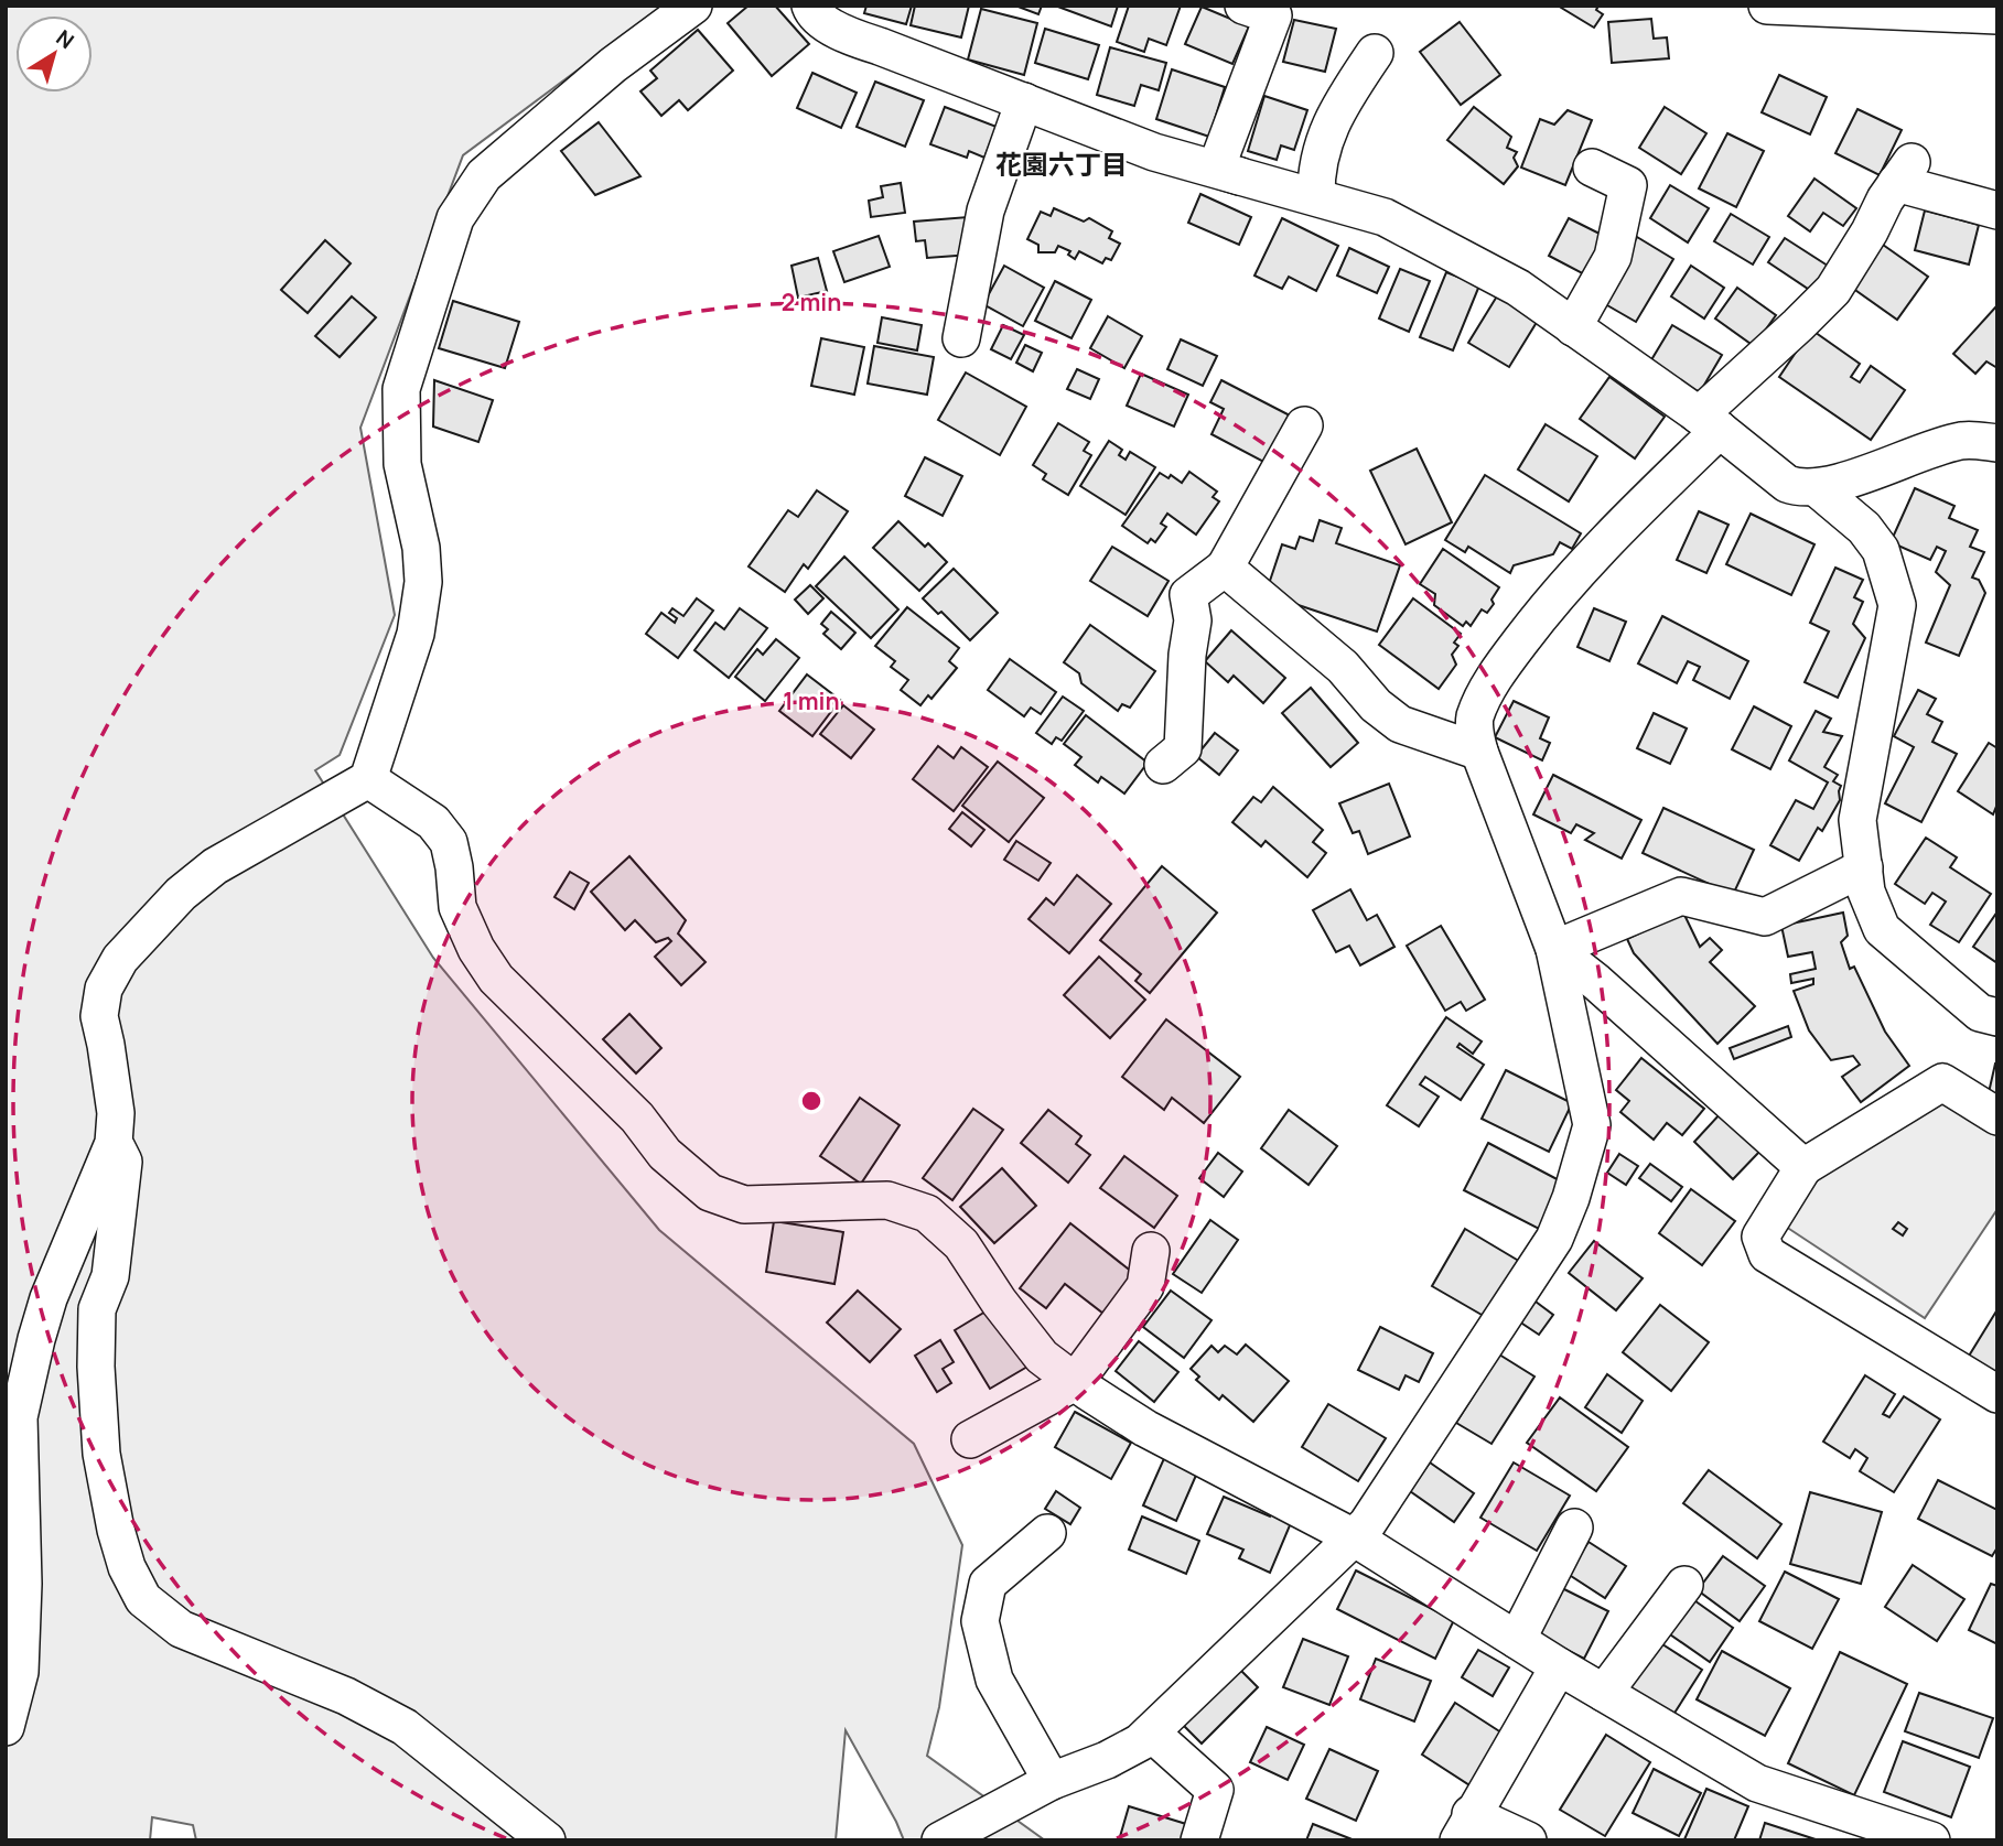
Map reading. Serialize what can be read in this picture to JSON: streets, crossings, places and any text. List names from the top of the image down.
{
  "districts": ["花園六丁目"],
  "north": "top right",
  "rings": ["2 min", "1 min"]
}
